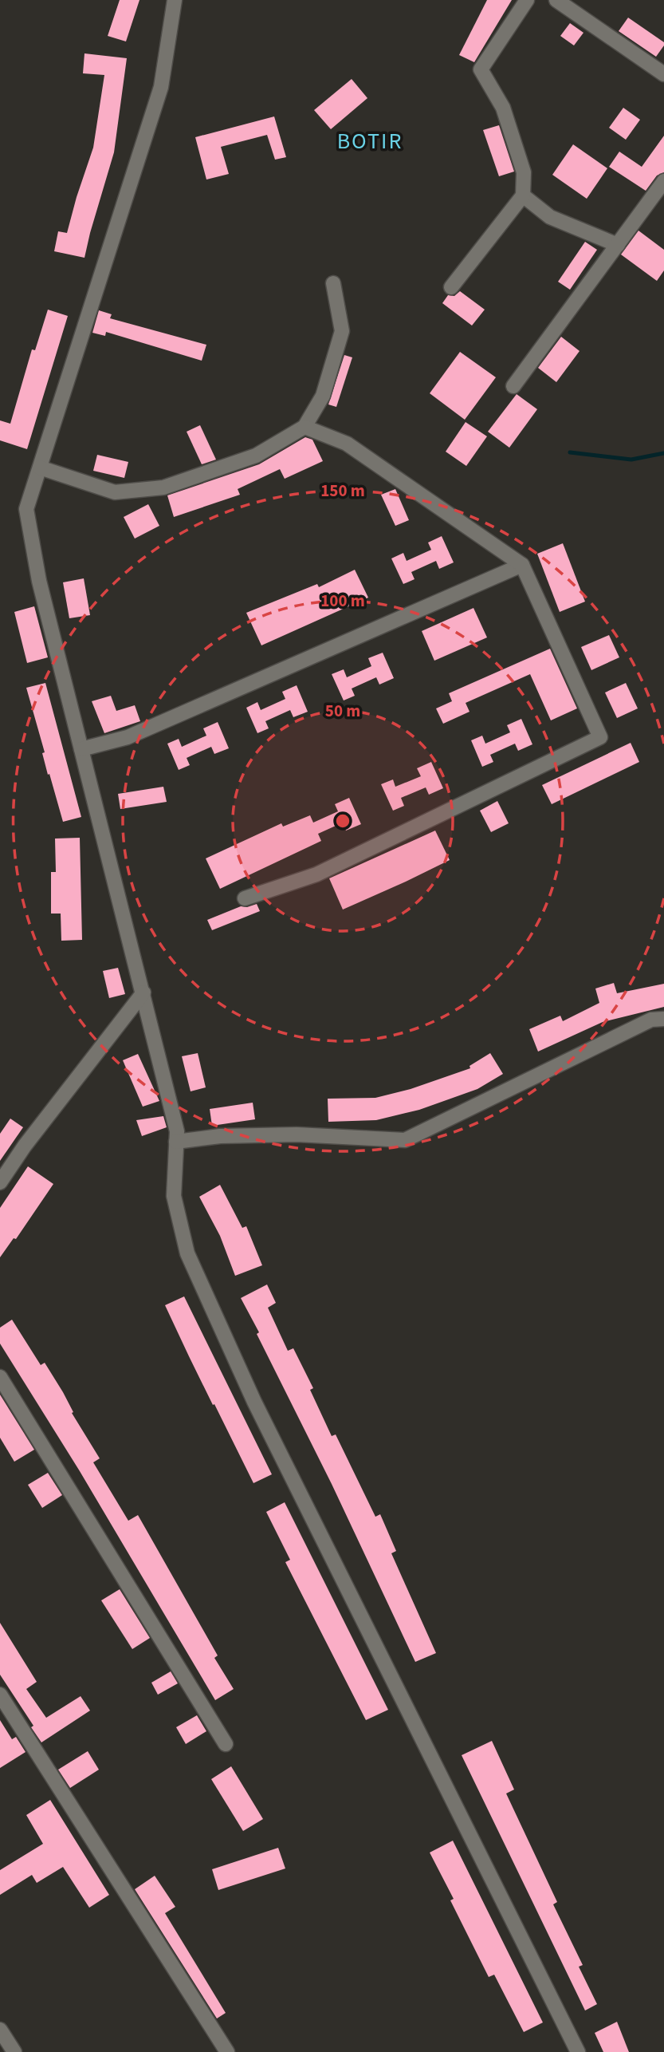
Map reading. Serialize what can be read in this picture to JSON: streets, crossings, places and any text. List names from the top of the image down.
{
  "districts": ["BOTIR"],
  "rings": ["150 m", "100 m", "50 m"]
}
